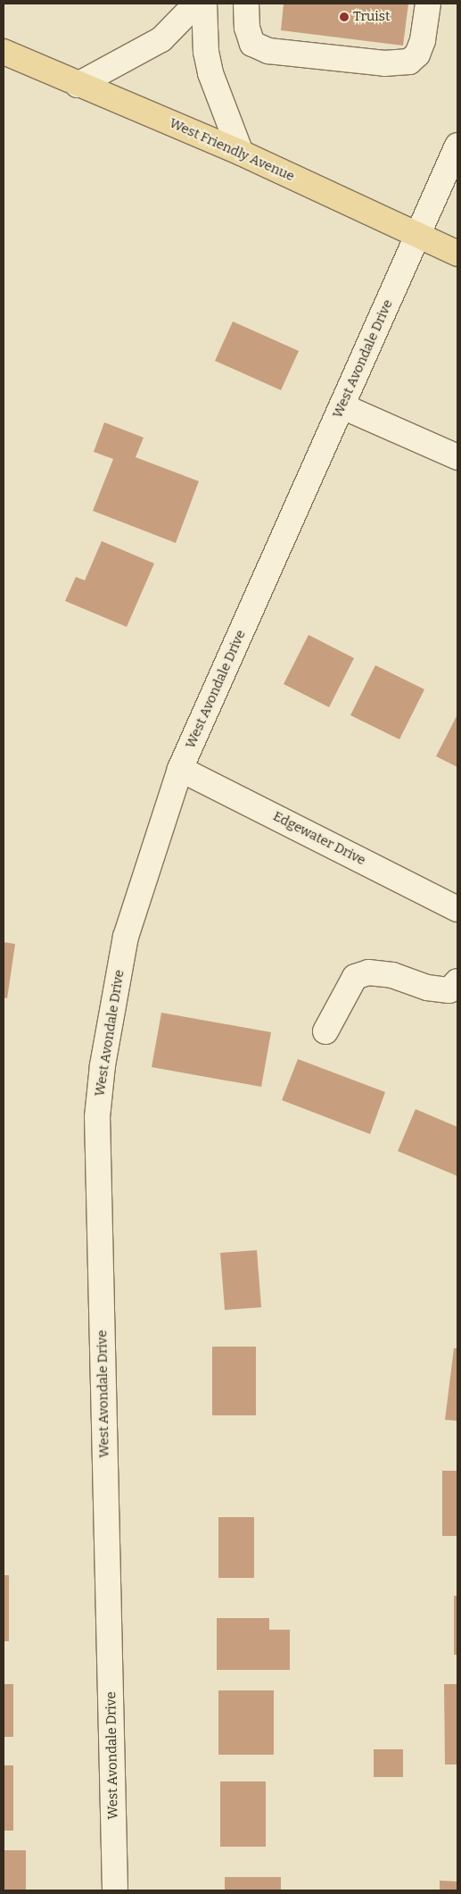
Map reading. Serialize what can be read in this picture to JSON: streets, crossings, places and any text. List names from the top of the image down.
{
  "streets": {
    "main road": ["West Friendly Avenue"],
    "street": ["West Avondale Drive", "Edgewater Drive"]
  },
  "crossings": [
    ["West Friendly Avenue", "West Avondale Drive"],
    ["West Avondale Drive", "Edgewater Drive"]
  ],
  "places": ["Truist"]
}
